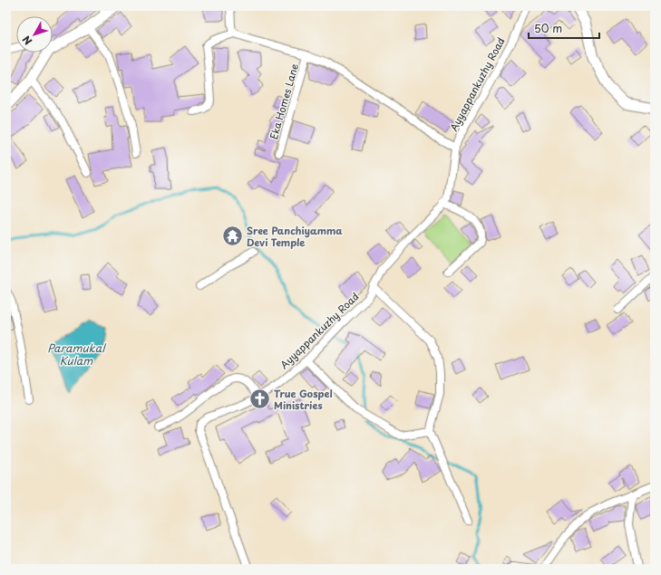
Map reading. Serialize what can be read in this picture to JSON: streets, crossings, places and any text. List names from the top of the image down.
{
  "streets": {
    "street": ["Ayyappankuzhy Road", "Eka Homes Lane"]
  },
  "water": ["Paramukal Kulam"],
  "places": {
    "temple": ["Sree Panchiyamma Devi Temple"],
    "church": ["True Gospel Ministries"]
  },
  "scale_bar": "50 m",
  "north": "bottom left"
}
